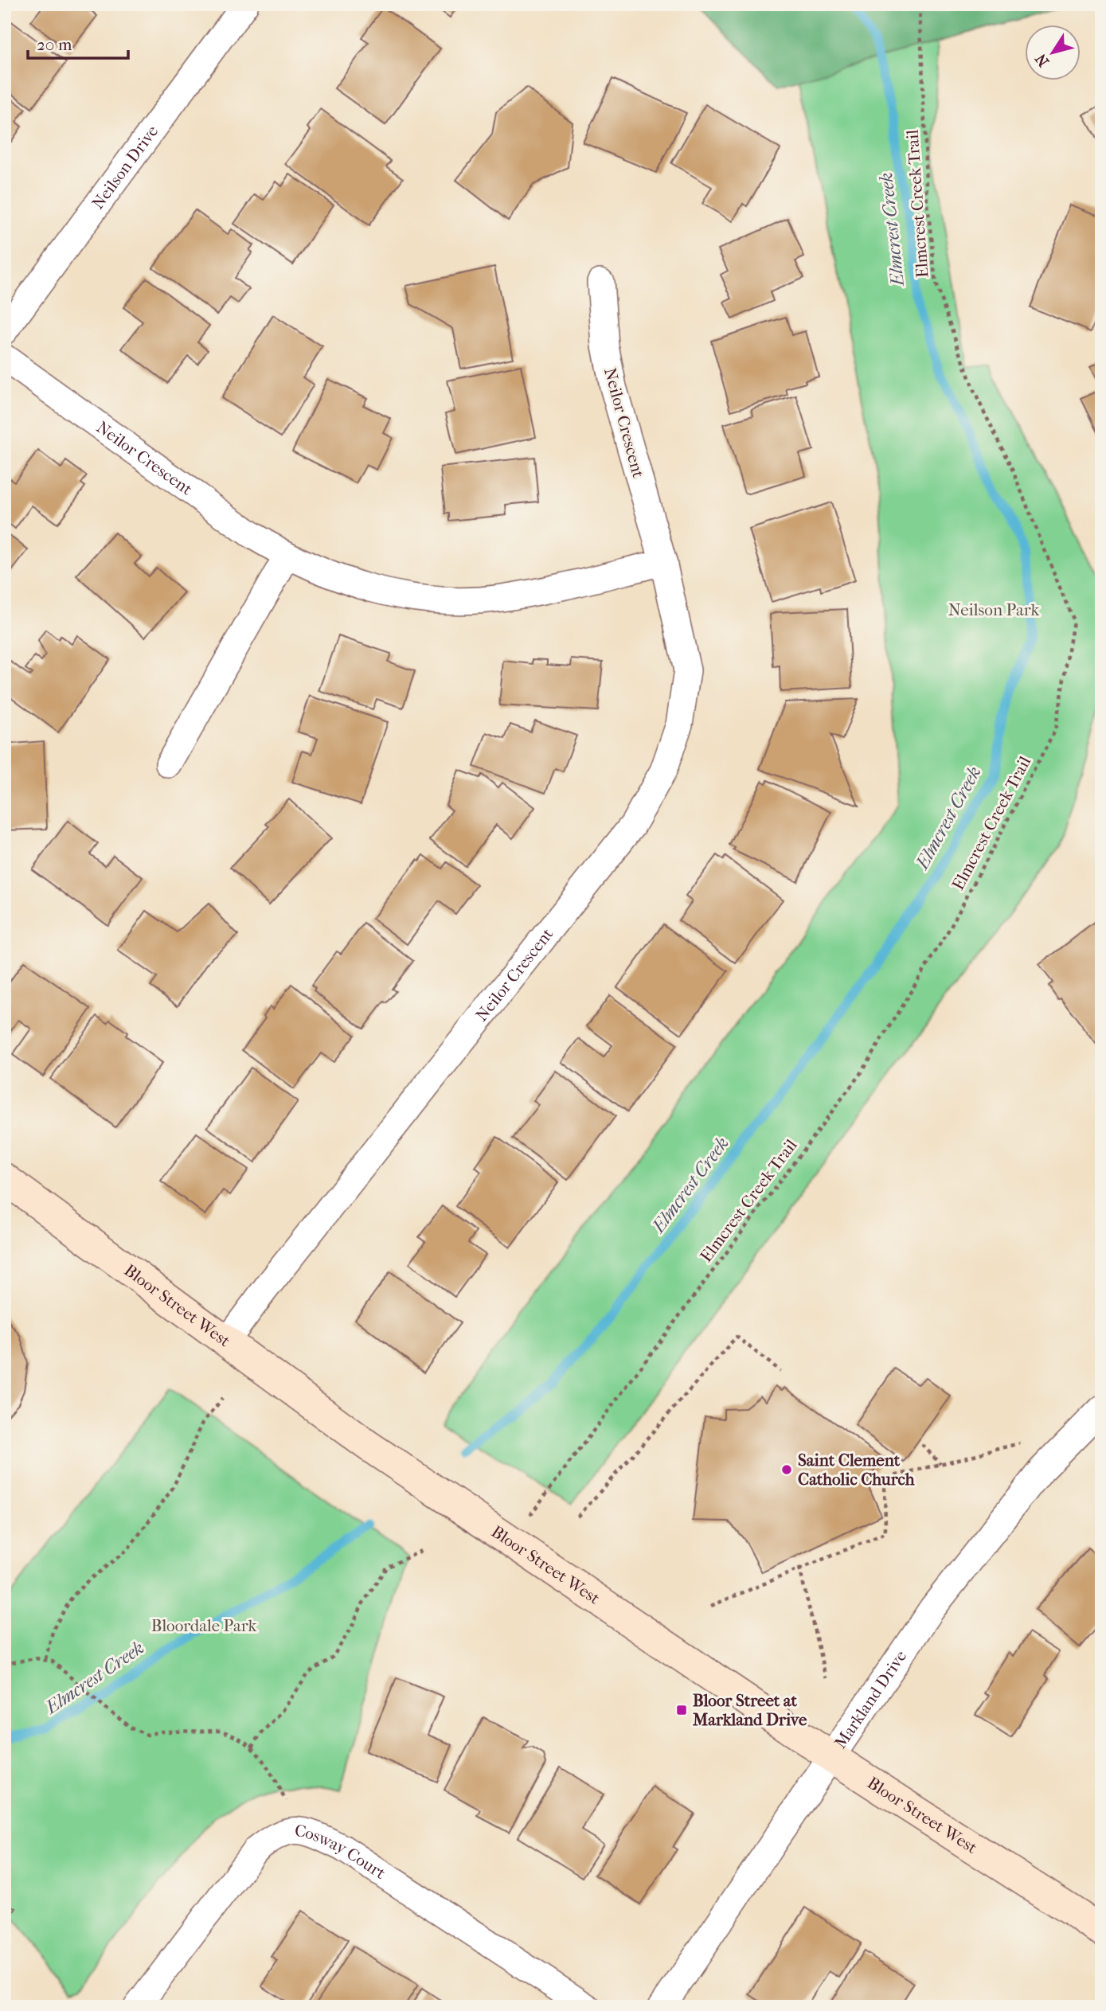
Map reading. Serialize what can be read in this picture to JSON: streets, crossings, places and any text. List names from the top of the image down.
{
  "streets": {
    "main road": ["Bloor Street West"],
    "street": [
      "Neilson Drive",
      "Neilor Crescent",
      "Markland Drive",
      "Cosway Court"
    ],
    "path": ["Elmcrest Creek Trail"]
  },
  "crossings": [
    ["Elmcrest Creek Trail", "Bloor Street West"],
    ["Neilor Crescent", "Bloor Street West"],
    ["Bloor Street West", "Markland Drive"]
  ],
  "water": ["Elmcrest Creek"],
  "parks": ["Neilson Park", "Bloordale Park"],
  "places": {
    "other": ["Saint Clement Catholic Church"],
    "transit": ["Bloor Street at Markland Drive"]
  },
  "scale_bar": "20 m",
  "north": "bottom left"
}
